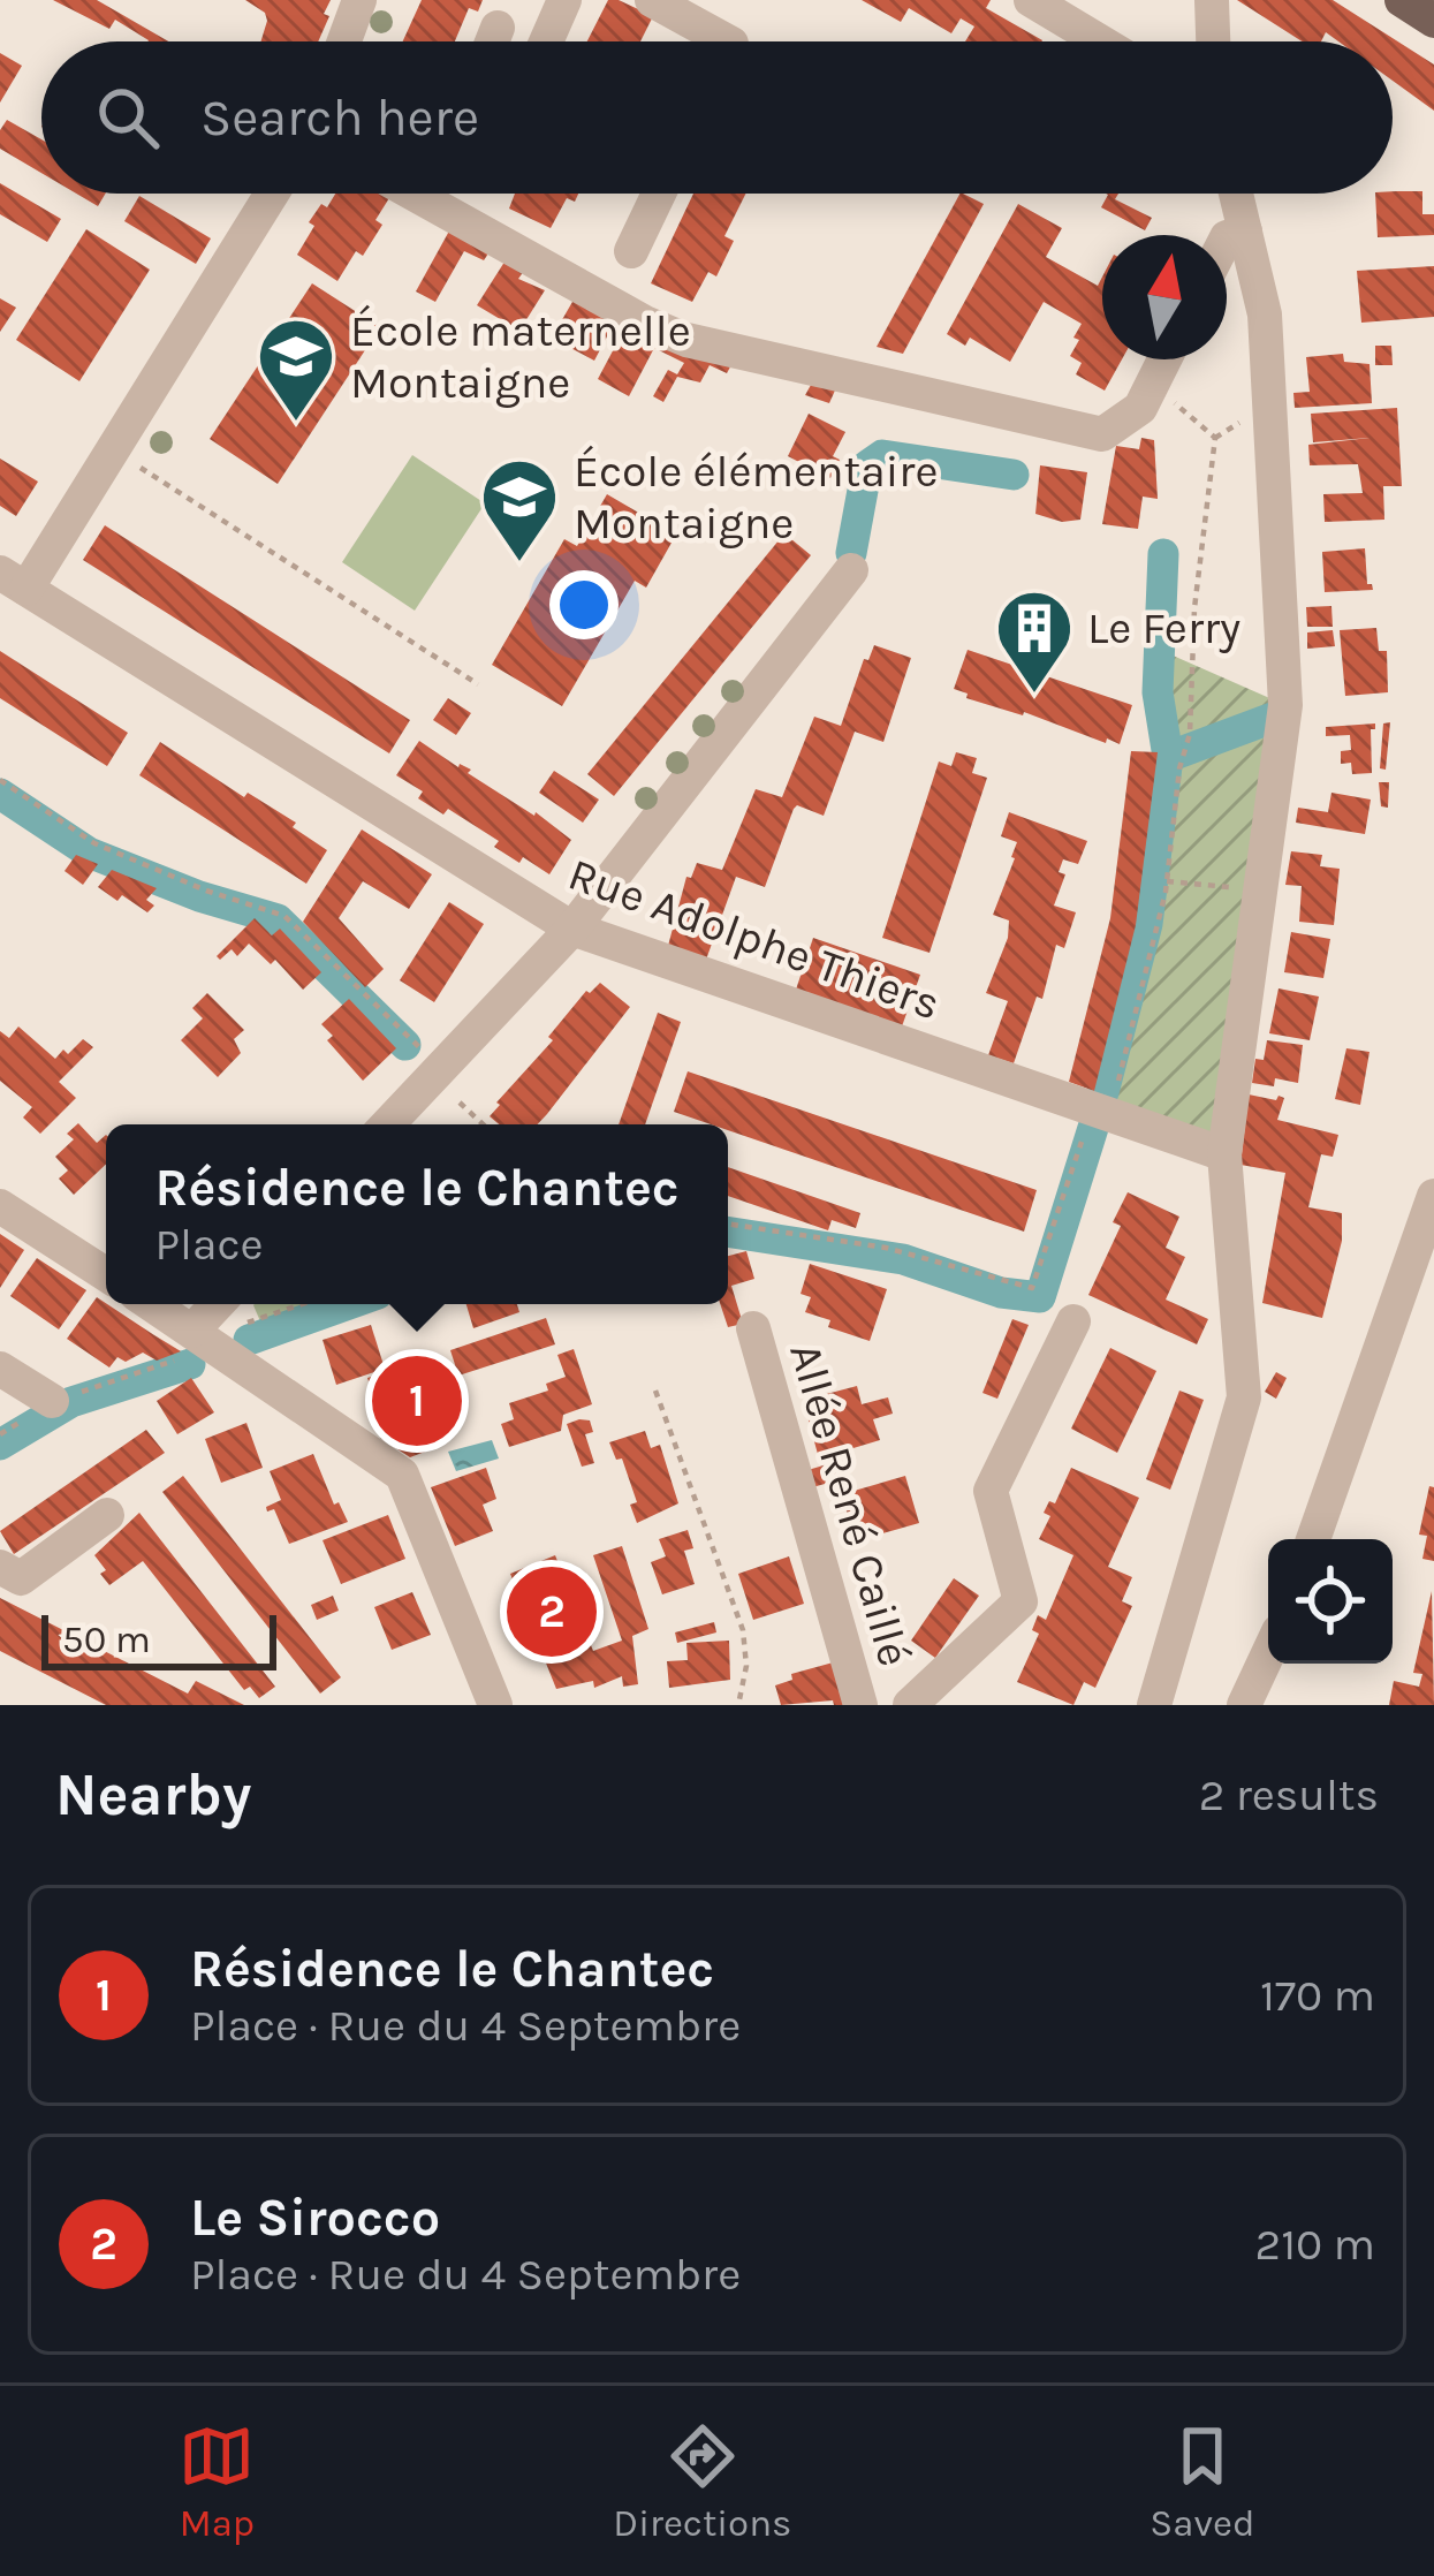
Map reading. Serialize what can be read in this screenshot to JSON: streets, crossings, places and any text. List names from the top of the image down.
{
  "streets": {
    "street": ["Rue Adolphe Thiers", "Allée René Caillé"]
  },
  "places": {
    "school or university": ["École maternelle Montaigne", "École élémentaire Montaigne"],
    "building": ["Le Ferry"]
  },
  "scale_bar": "50 m",
  "north": "top",
  "page": {
    "search": "Search here",
    "popup": ["Résidence le Chantec", "Place"],
    "pins": ["1", "2"],
    "scale": "50 m",
    "heading": ["Nearby", "2 results"],
    "list": [
      {
        "mark": "1",
        "name": "Résidence le Chantec",
        "note": "Place · Rue du 4 Septembre",
        "value": "170 m"
      },
      {
        "mark": "2",
        "name": "Le Sirocco",
        "note": "Place · Rue du 4 Septembre",
        "value": "210 m"
      }
    ],
    "nav": ["Map", "Directions", "Saved"]
  }
}
